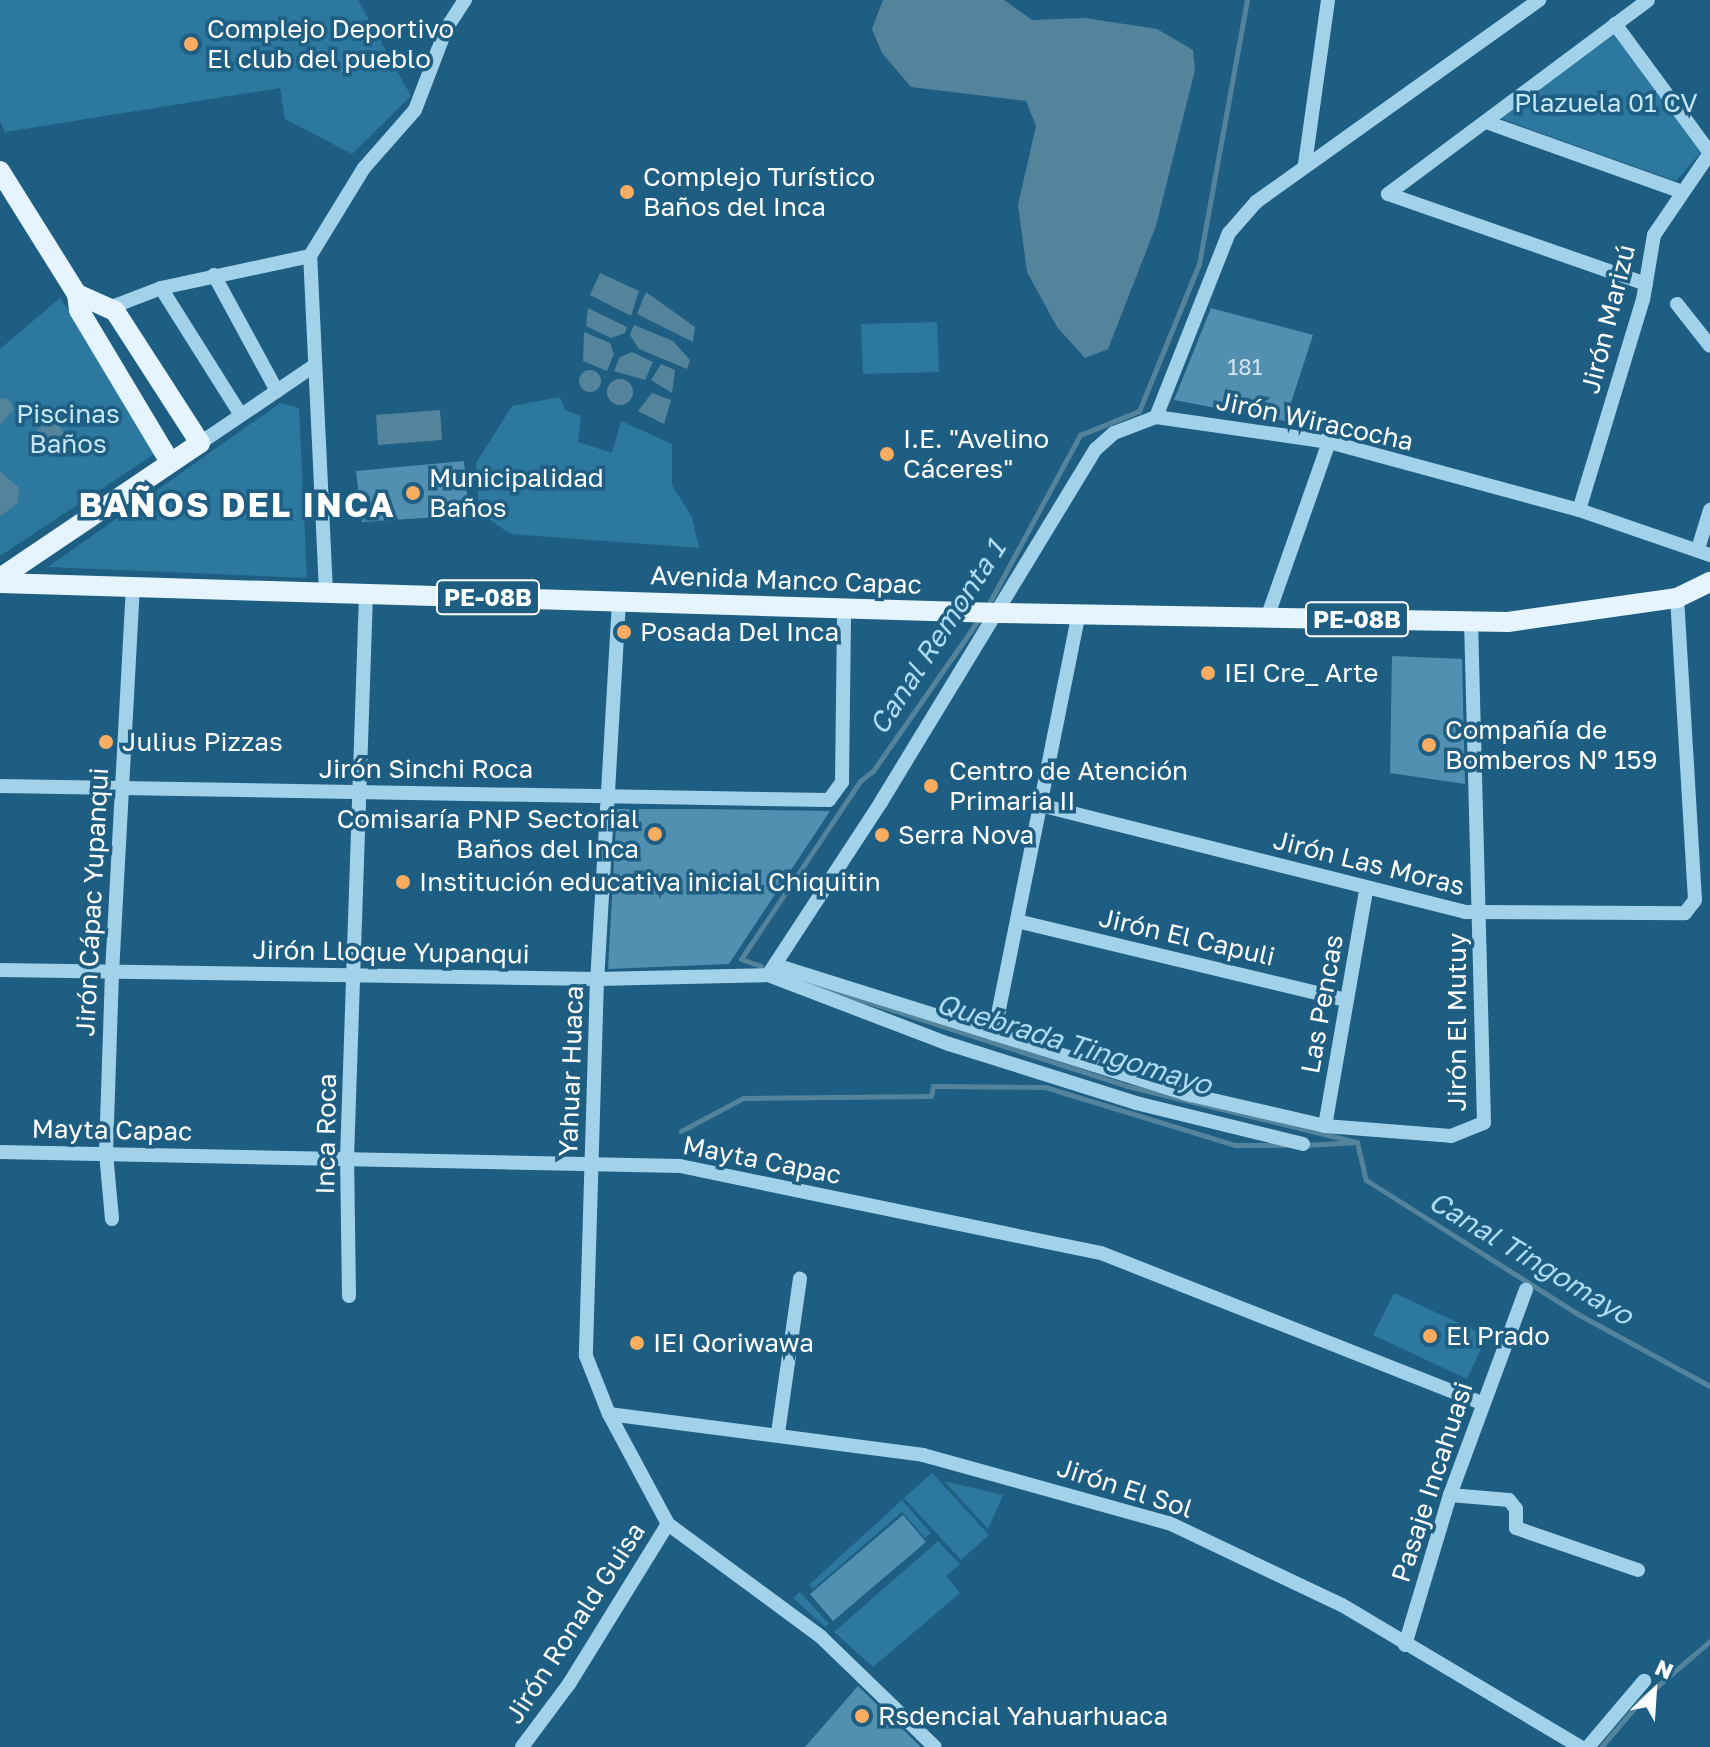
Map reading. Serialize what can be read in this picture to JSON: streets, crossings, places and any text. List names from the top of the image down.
{
  "streets": {
    "main road": ["Avenida Manco Capac", "PE-08B"],
    "street": [
      "Jirón Marizú",
      "Jirón Wiracocha",
      "Jirón Sinchi Roca",
      "Jirón Las Moras",
      "Jirón Cápac Yupanqui",
      "Jirón El Capuli",
      "Jirón Lloque Yupanqui",
      "Las Pencas",
      "Jirón El Mutuy",
      "Yahuar Huaca",
      "Mayta Capac",
      "Inca Roca",
      "Pasaje Incahuasi",
      "Jirón El Sol",
      "Jirón Ronald Guisa"
    ]
  },
  "crossings": [
    ["Jirón Marizú", "Jirón Wiracocha"],
    ["Avenida Manco Capac", "Jirón Sinchi Roca"],
    ["Avenida Manco Capac", "Jirón Las Moras"],
    ["Avenida Manco Capac", "Jirón Cápac Yupanqui"],
    ["Avenida Manco Capac", "Jirón El Mutuy"],
    ["Avenida Manco Capac", "Yahuar Huaca"],
    ["Avenida Manco Capac", "Inca Roca"],
    ["Jirón Sinchi Roca", "Jirón Cápac Yupanqui"],
    ["Jirón Sinchi Roca", "Yahuar Huaca"],
    ["Jirón Sinchi Roca", "Inca Roca"],
    ["Jirón Las Moras", "Las Pencas"],
    ["Jirón Las Moras", "Jirón El Mutuy"],
    ["Jirón Cápac Yupanqui", "Jirón Lloque Yupanqui"],
    ["Jirón Cápac Yupanqui", "Mayta Capac"],
    ["Jirón El Capuli", "Las Pencas"],
    ["Jirón Lloque Yupanqui", "Jirón El Mutuy"],
    ["Jirón Lloque Yupanqui", "Yahuar Huaca"],
    ["Jirón Lloque Yupanqui", "Inca Roca"],
    ["Las Pencas", "Jirón El Mutuy"],
    ["Yahuar Huaca", "Mayta Capac"],
    ["Yahuar Huaca", "Jirón El Sol"],
    ["Yahuar Huaca", "Jirón Ronald Guisa"],
    ["Mayta Capac", "Inca Roca"],
    ["Mayta Capac", "Pasaje Incahuasi"],
    ["Pasaje Incahuasi", "Jirón El Sol"]
  ],
  "districts": ["BAÑOS DEL INCA"],
  "water": ["Canal Remonta 1", "Quebrada Tingomayo", "Canal Tingomayo"],
  "parks": ["Plazuela 01 CV", "Piscinas Baños"],
  "places": [
    "Complejo Deportivo El club del pueblo",
    "Complejo Turístico Baños del Inca",
    "I.E. \"Avelino Cáceres\"",
    "Municipalidad Baños",
    "Posada Del Inca",
    "IEI Cre_ Arte",
    "Julius Pizzas",
    "Compañía de Bomberos Nº 159",
    "Centro de Atención Primaria II",
    "Comisaría PNP Sectorial Baños del Inca",
    "Serra Nova",
    "Institución educativa inicial Chiquitin",
    "El Prado",
    "IEI Qoriwawa",
    "Rsdencial Yahuarhuaca"
  ],
  "house_numbers": ["181"],
  "north": "top right"
}
